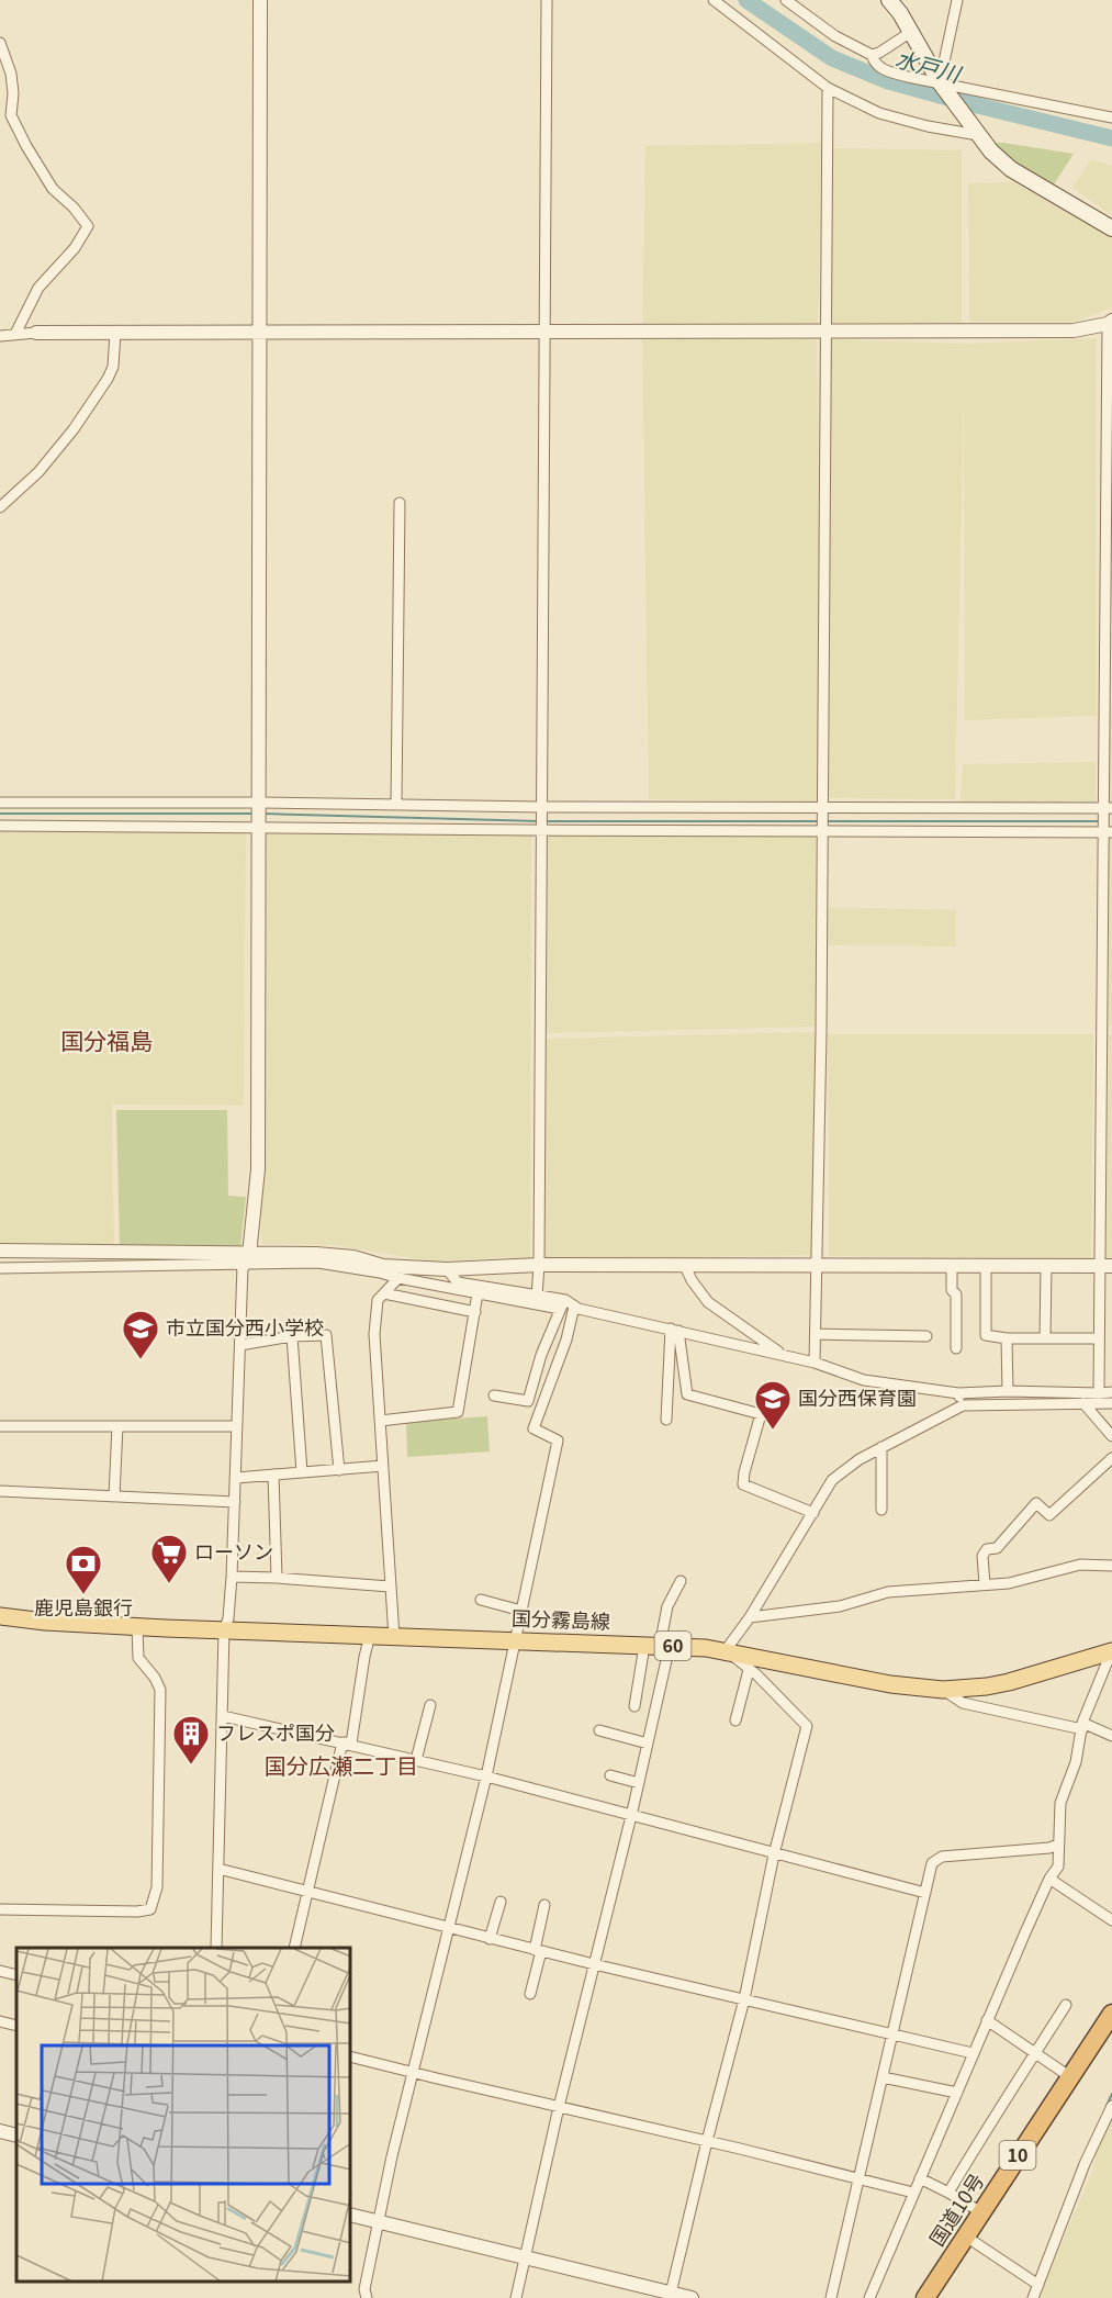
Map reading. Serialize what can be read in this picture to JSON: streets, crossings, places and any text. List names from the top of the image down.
{
  "streets": {
    "highway": ["10", "国道10号"],
    "main road": ["国分霧島線", "60"]
  },
  "districts": ["国分福島", "国分広瀬二丁目"],
  "water": ["水戸川"],
  "places": {
    "school or university": ["市立国分西小学校", "国分西保育園"],
    "supermarket": ["ローソン"],
    "bank": ["鹿児島銀行"],
    "building": ["フレスポ国分"]
  }
}
